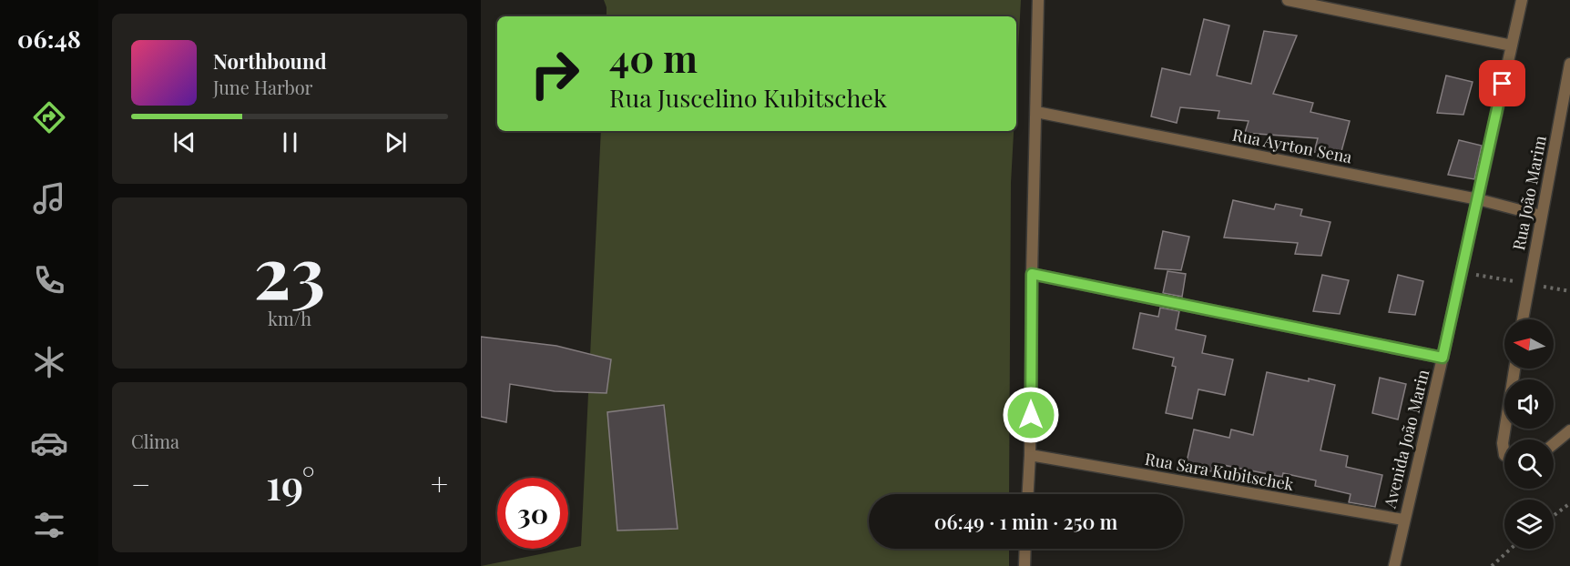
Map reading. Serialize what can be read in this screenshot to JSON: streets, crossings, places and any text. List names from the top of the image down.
{
  "streets": {
    "street": [
      "Rua Ayrton Sena",
      "Rua João Marim",
      "Avenida João Marin",
      "Rua Sara Kubitschek"
    ]
  },
  "crossings": [
    ["Rua Ayrton Sena", "Rua João Marim"],
    ["Rua Ayrton Sena", "Avenida João Marin"],
    ["Avenida João Marin", "Rua Sara Kubitschek"]
  ],
  "north": "left",
  "page": {
    "tabs": "06:48",
    "turn": ["40 m", "Rua Juscelino Kubitschek"],
    "song": ["Northbound", "June Harbor"],
    "tile": [
      ["23", "km/h"],
      "Clima"
    ],
    "heat": ["−", "19°", "+"],
    "limit": "30",
    "trip": "06:49 · 1 min · 250 m"
  }
}
